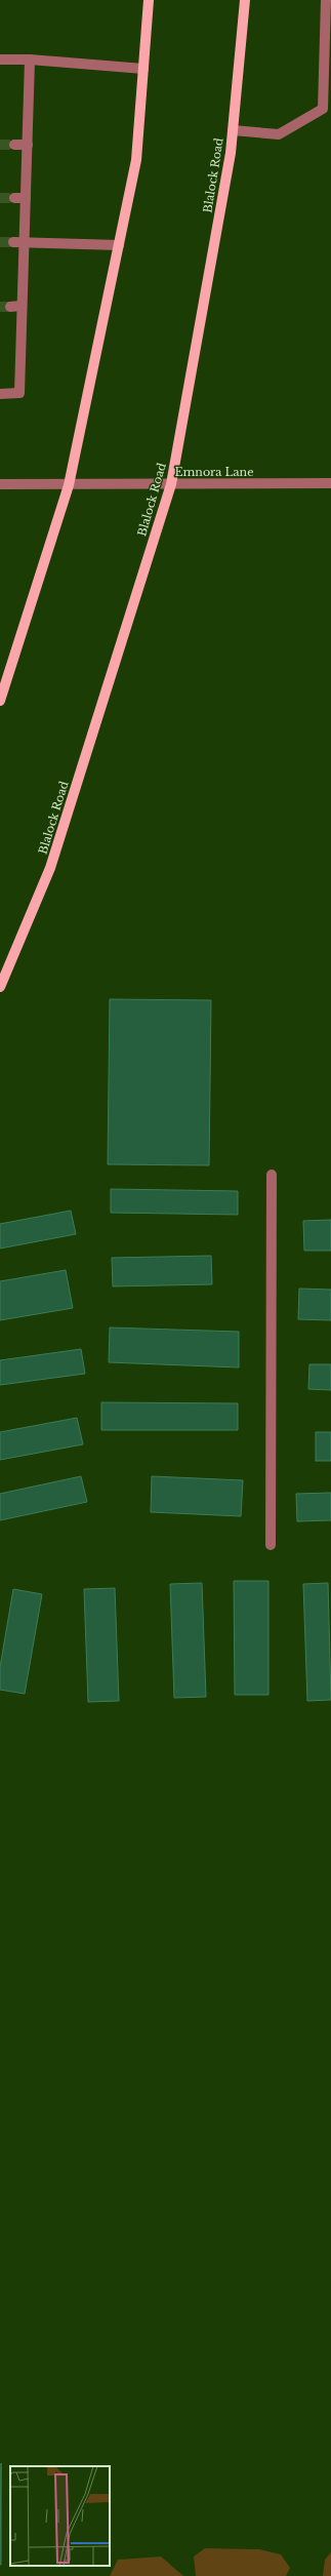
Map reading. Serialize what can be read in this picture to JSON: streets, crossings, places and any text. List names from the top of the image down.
{
  "streets": {
    "main road": ["Blalock Road"],
    "street": ["Emnora Lane"]
  },
  "crossings": [
    ["Blalock Road", "Emnora Lane"]
  ]
}
